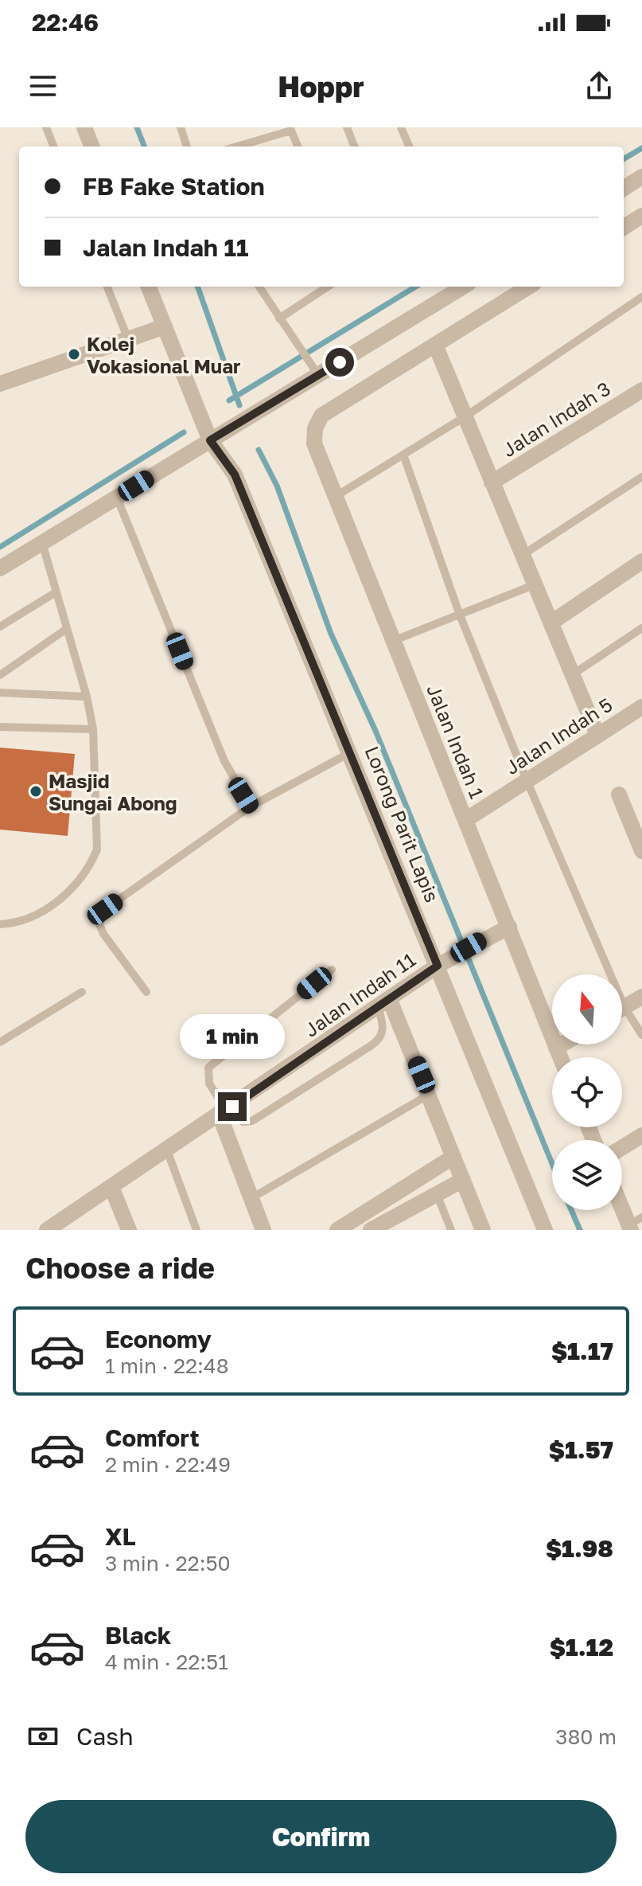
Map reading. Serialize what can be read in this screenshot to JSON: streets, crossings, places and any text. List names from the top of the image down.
{
  "streets": {
    "street": [
      "Jalan Indah 3",
      "Jalan Indah 5",
      "Jalan Indah 1",
      "Lorong Parit Lapis",
      "Jalan Indah 11"
    ]
  },
  "crossings": [
    ["Jalan Indah 5", "Jalan Indah 1"],
    ["Jalan Indah 1", "Jalan Indah 11"],
    ["Lorong Parit Lapis", "Jalan Indah 11"]
  ],
  "places": ["Kolej Vokasional Muar", "Masjid Sungai Abong"],
  "north": "top",
  "page": {
    "status": "22:46",
    "header": "Hoppr",
    "banner": ["FB Fake Station", "Jalan Indah 11"],
    "bubble": "1 min",
    "heading": "Choose a ride",
    "list": [
      {
        "name": "Economy",
        "note": "1 min · 22:48",
        "value": "$1.17"
      },
      {
        "name": "Comfort",
        "note": "2 min · 22:49",
        "value": "$1.57"
      },
      {
        "name": "XL",
        "note": "3 min · 22:50",
        "value": "$1.98"
      },
      {
        "name": "Black",
        "note": "4 min · 22:51",
        "value": "$1.12"
      }
    ],
    "pay": ["Cash", "380 m"],
    "buttons": "Confirm"
  }
}
